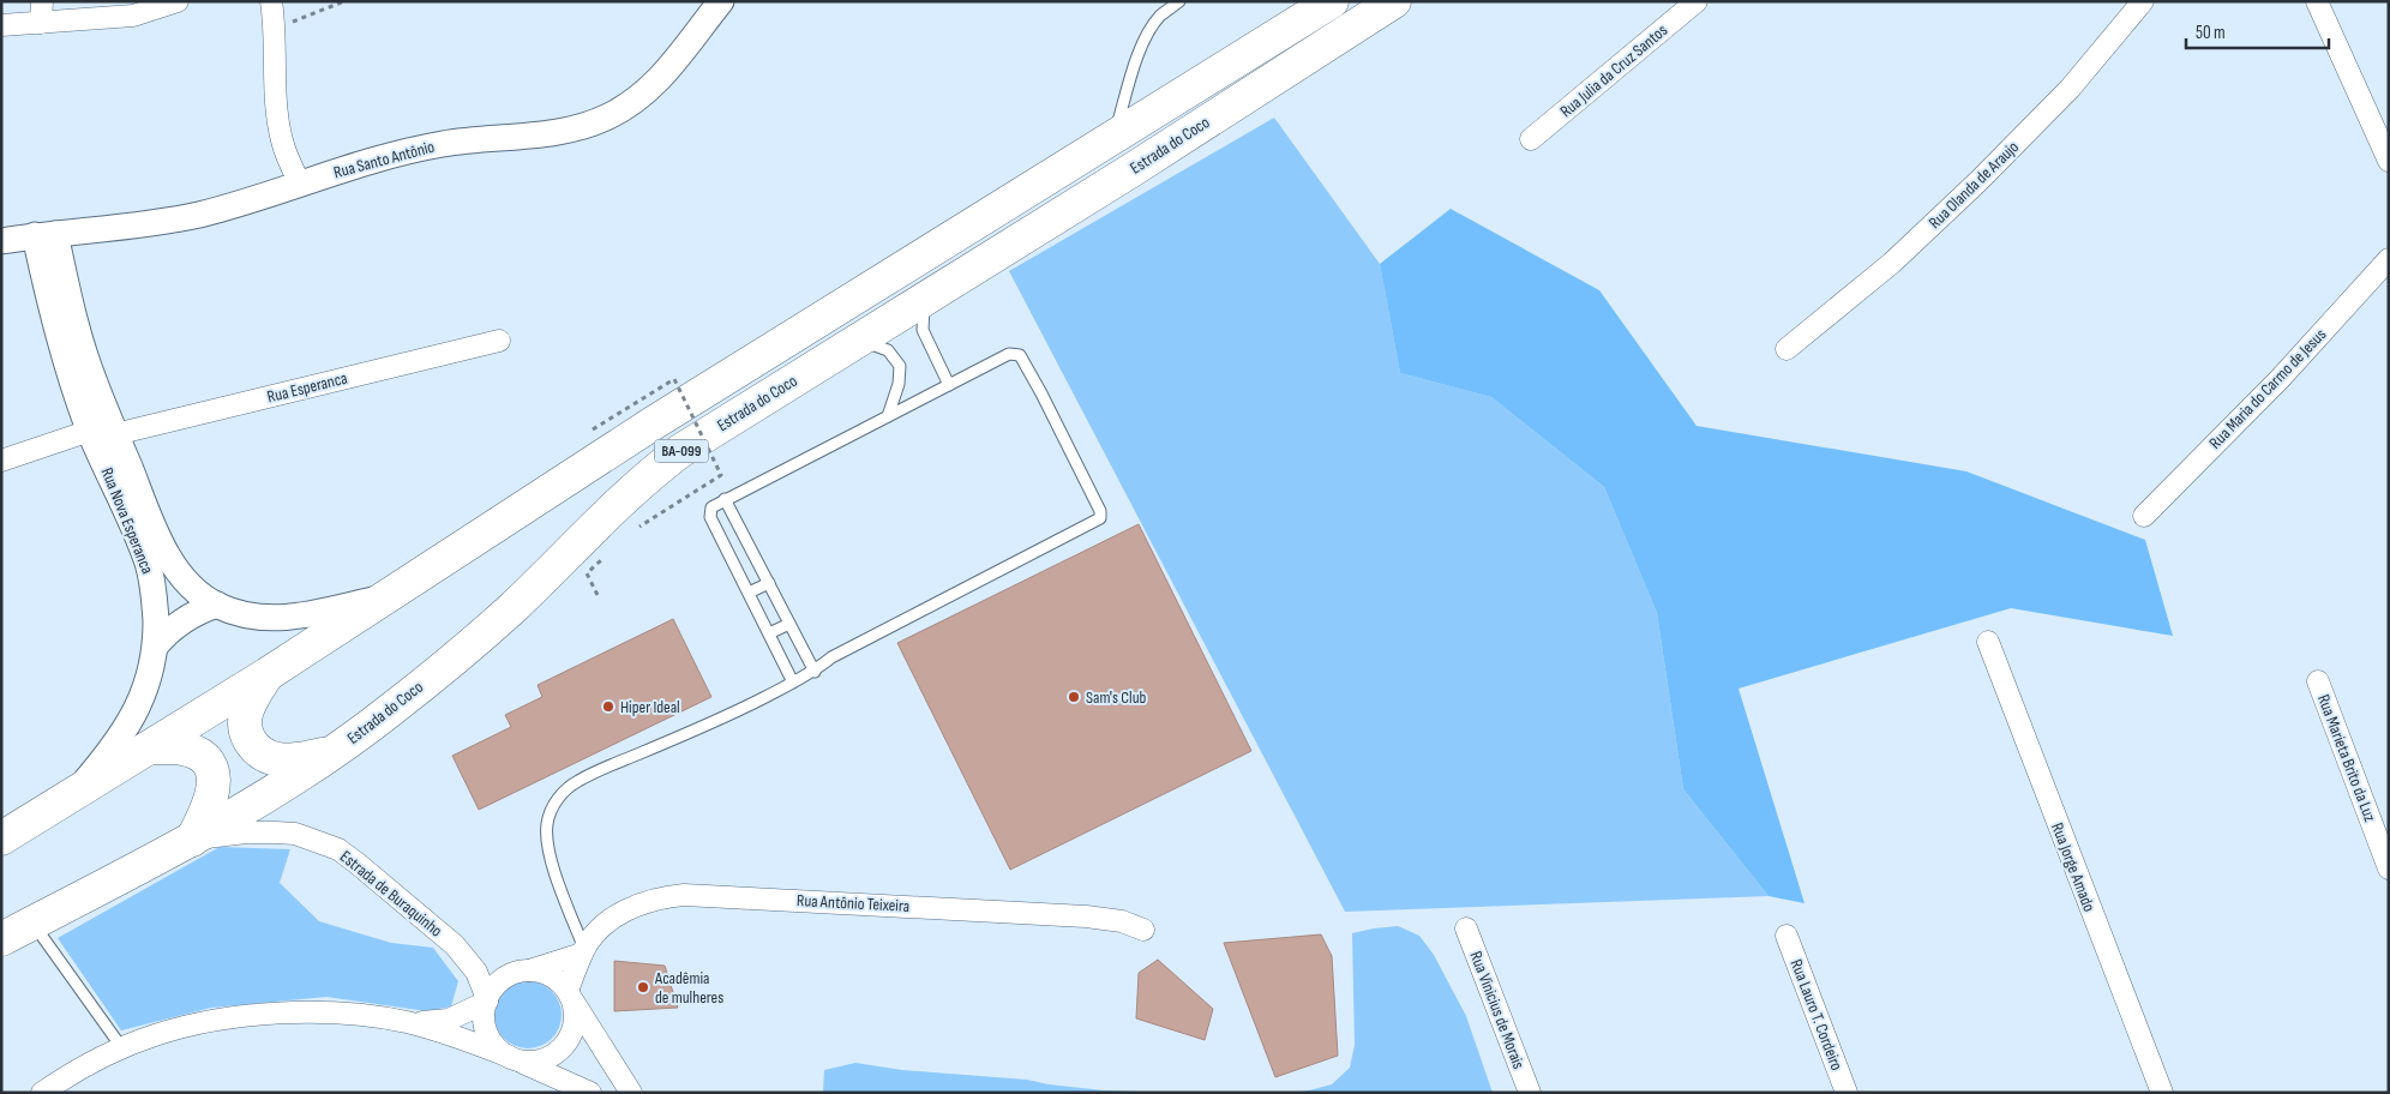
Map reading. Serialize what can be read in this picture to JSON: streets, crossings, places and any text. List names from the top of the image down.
{
  "streets": {
    "highway": ["Estrada do Coco", "BA-099"],
    "street": [
      "Rua Julia da Cruz Santos",
      "Rua Santo Antônio",
      "Rua Olanda de Araujo",
      "Rua Esperanca",
      "Rua Maria do Carmo de Jesus",
      "Rua Nova Esperanca",
      "Rua Marieta Brito da Luz",
      "Rua Jorge Amado",
      "Estrada de Buraquinho",
      "Rua Antônio Teixeira",
      "Rua Vinicius de Morais",
      "Rua Lauro T. Cordeiro"
    ]
  },
  "crossings": [
    ["Estrada do Coco", "Estrada de Buraquinho"],
    ["Rua Santo Antônio", "Rua Nova Esperanca"],
    ["Rua Esperanca", "Rua Nova Esperanca"],
    ["BA-099", "Rua Nova Esperanca"],
    ["Estrada de Buraquinho", "Rua Antônio Teixeira"]
  ],
  "places": ["Sam's Club", "Hiper Ideal", "Acadêmia de mulheres"],
  "scale_bar": "50 m"
}
